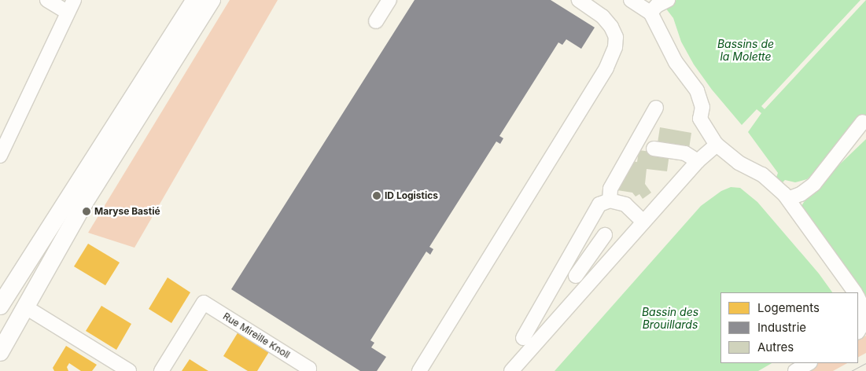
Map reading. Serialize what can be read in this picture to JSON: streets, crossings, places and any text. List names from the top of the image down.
{
  "streets": {
    "street": ["Rue Mireille Knoll"]
  },
  "water": ["Bassins de la Molette", "Bassin des Brouillards"],
  "places": ["ID Logistics", "Maryse Bastié"],
  "legend": ["Logements", "Industrie", "Autres"]
}
